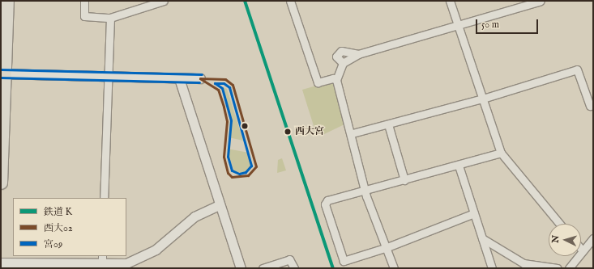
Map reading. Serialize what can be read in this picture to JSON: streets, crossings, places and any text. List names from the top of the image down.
{
  "places": ["西大宮"],
  "lines": ["rail line K", "transit line 宮09", "transit line 西大02"],
  "legend": ["鉄道 K", "西大02", "宮09"],
  "scale_bar": "50 m",
  "north": "left"
}
